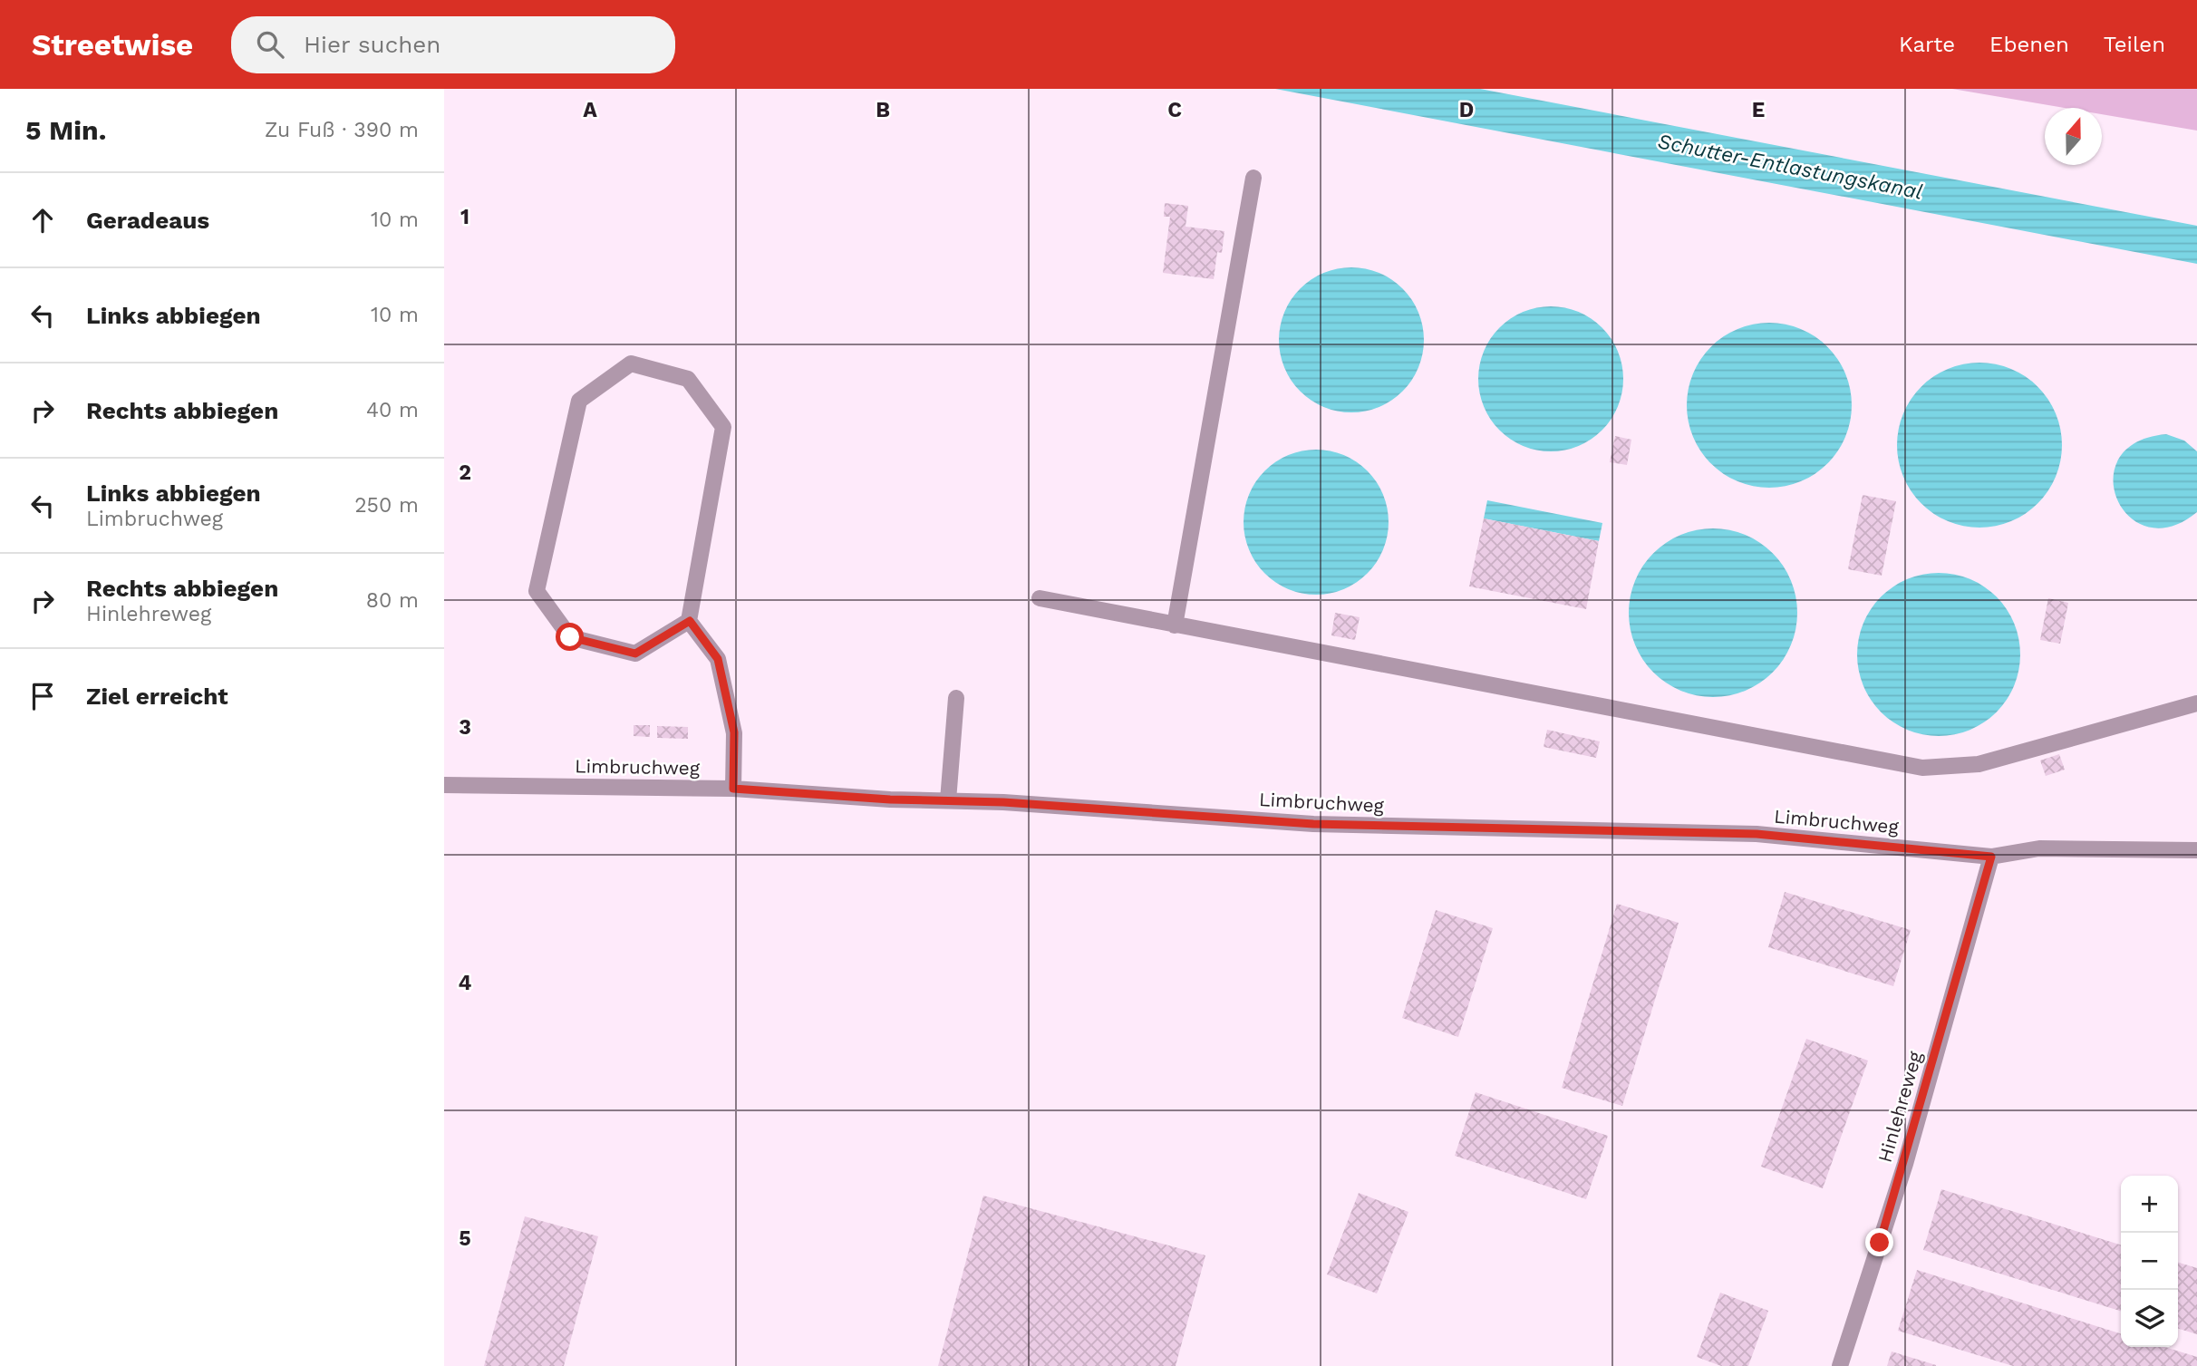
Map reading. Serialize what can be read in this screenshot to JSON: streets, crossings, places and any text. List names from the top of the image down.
{
  "streets": {
    "street": ["Limbruchweg", "Hinlehreweg"]
  },
  "crossings": [
    ["Limbruchweg", "Hinlehreweg"]
  ],
  "water": ["Schutter-Entlastungskanal"],
  "north": "top",
  "page": {
    "header": "Streetwise",
    "search": "Hier suchen",
    "nav": ["Karte", "Ebenen", "Teilen"],
    "heading": ["5 Min.", "Zu Fuß · 390 m"],
    "list": [
      ["Geradeaus", "10 m"],
      ["Links abbiegen", "10 m"],
      ["Rechts abbiegen", "40 m"],
      ["Links abbiegen", "Limbruchweg", "250 m"],
      ["Rechts abbiegen", "Hinlehreweg", "80 m"],
      "Ziel erreicht"
    ],
    "map_buttons": ["+", "−"]
  },
  "grid": {
    "columns": [
      "A",
      "B",
      "C",
      "D",
      "E"
    ],
    "rows": [
      "1",
      "2",
      "3",
      "4",
      "5"
    ]
  }
}
